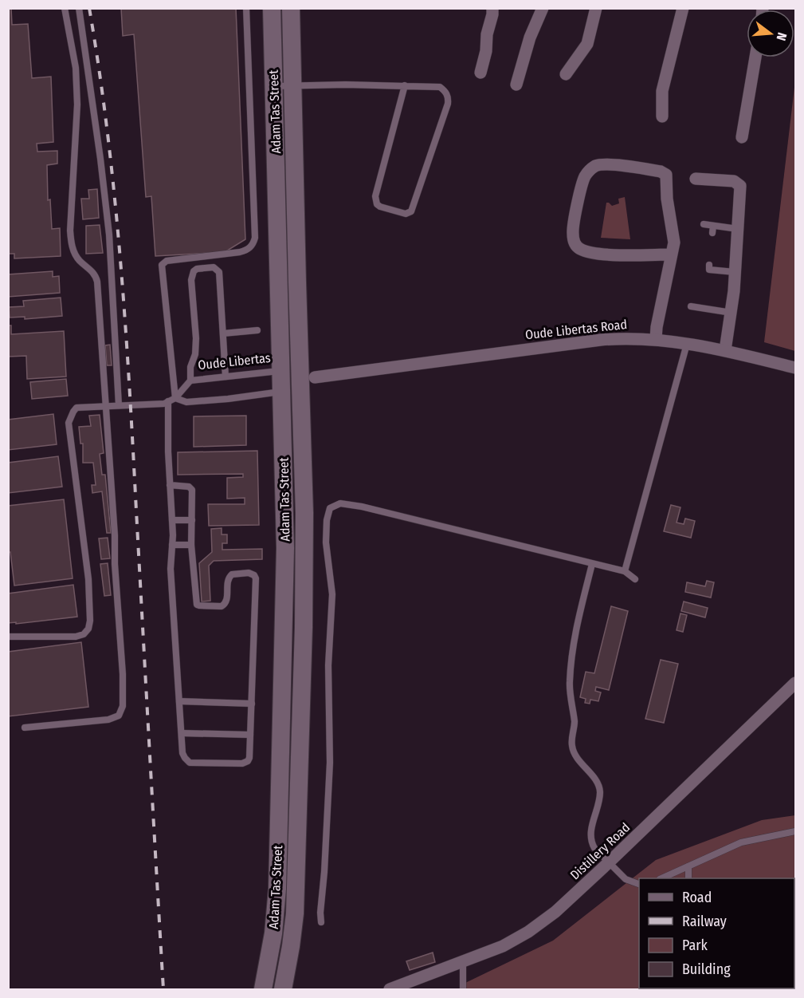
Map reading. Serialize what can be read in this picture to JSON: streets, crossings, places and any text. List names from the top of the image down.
{
  "streets": {
    "main road": ["Adam Tas Street"],
    "street": ["Oude Libertas Road", "Distillery Road"],
    "lane": ["Oude Libertas"]
  },
  "crossings": [
    ["Adam Tas Street", "Oude Libertas Road"],
    ["Adam Tas Street", "Oude Libertas"]
  ],
  "legend": [
    "Road",
    "Railway",
    "Park",
    "Building"
  ],
  "north": "right"
}
